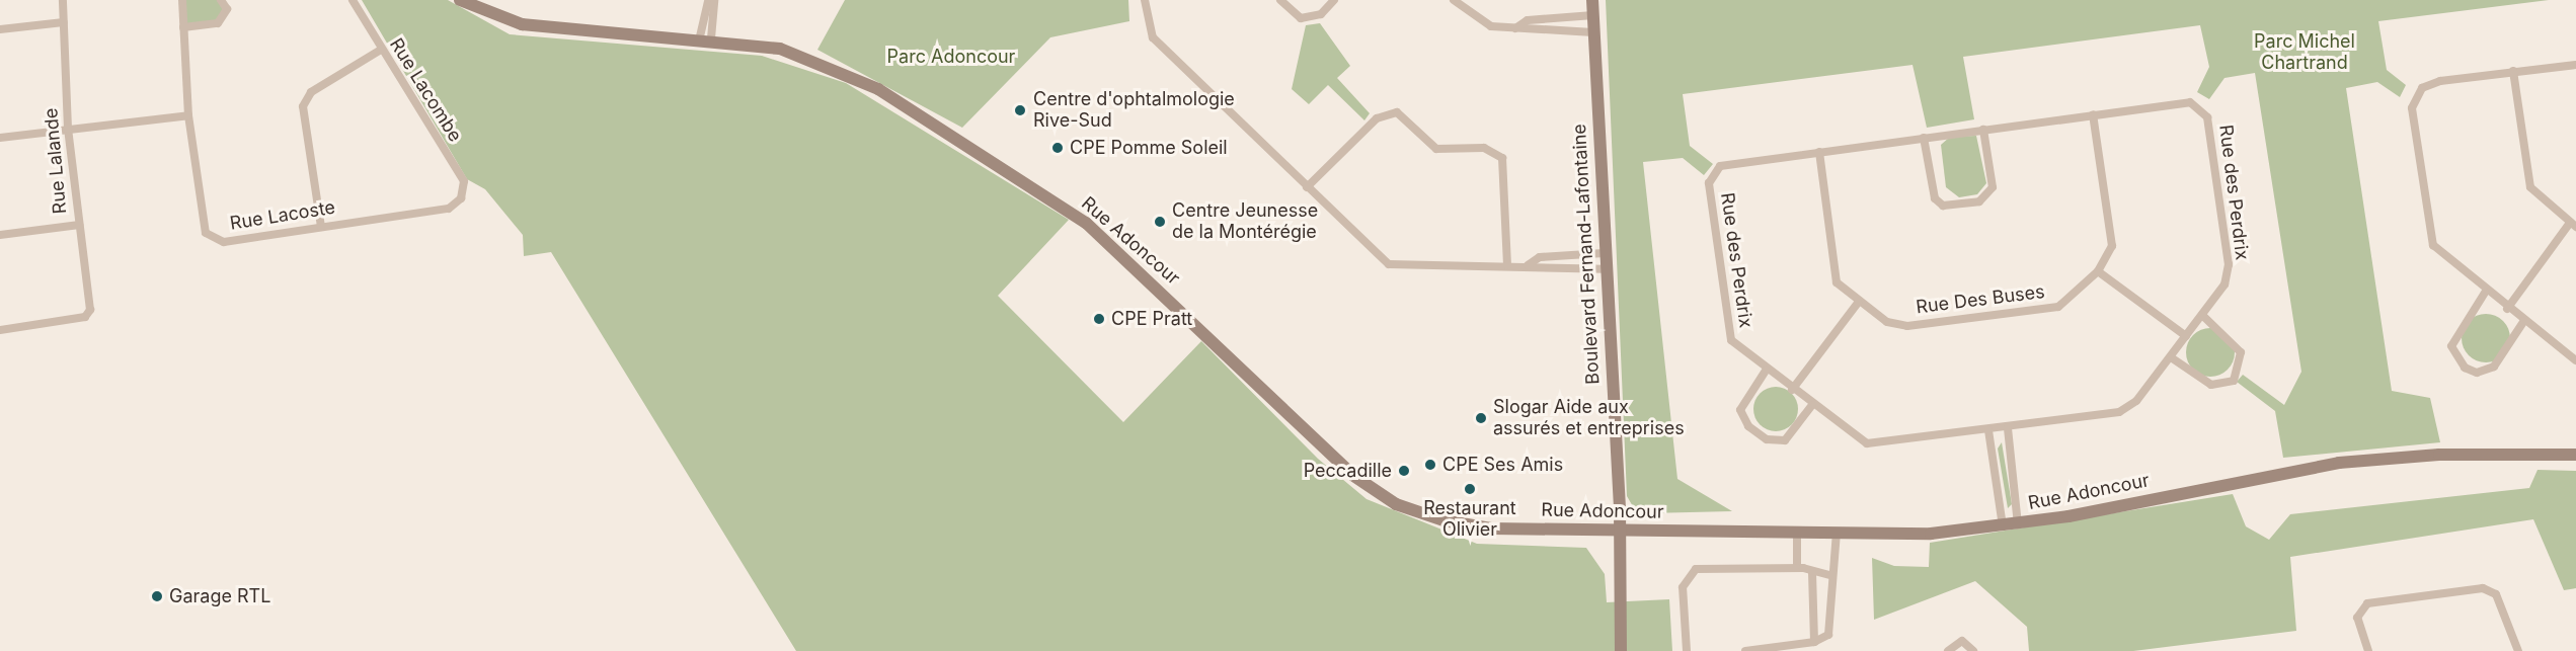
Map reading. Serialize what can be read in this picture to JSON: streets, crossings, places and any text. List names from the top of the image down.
{
  "streets": {
    "street": [
      "Rue Lacombe",
      "Rue Lalande",
      "Rue des Perdrix",
      "Rue Lacoste",
      "Rue Adoncour",
      "Boulevard Fernand-Lafontaine",
      "Rue Des Buses"
    ]
  },
  "crossings": [
    ["Rue Lacombe", "Rue Lacoste"],
    ["Rue des Perdrix", "Rue Des Buses"],
    ["Rue Adoncour", "Boulevard Fernand-Lafontaine"]
  ],
  "parks": ["Parc Michel Chartrand", "Parc Adoncour"],
  "places": [
    "Centre d'ophtalmologie Rive-Sud",
    "CPE Pomme Soleil",
    "Centre Jeunesse de la Montérégie",
    "CPE Pratt",
    "Slogar Aide aux assurés et entreprises",
    "CPE Ses Amis",
    "Peccadille",
    "Restaurant Olivier",
    "Garage RTL"
  ]
}
